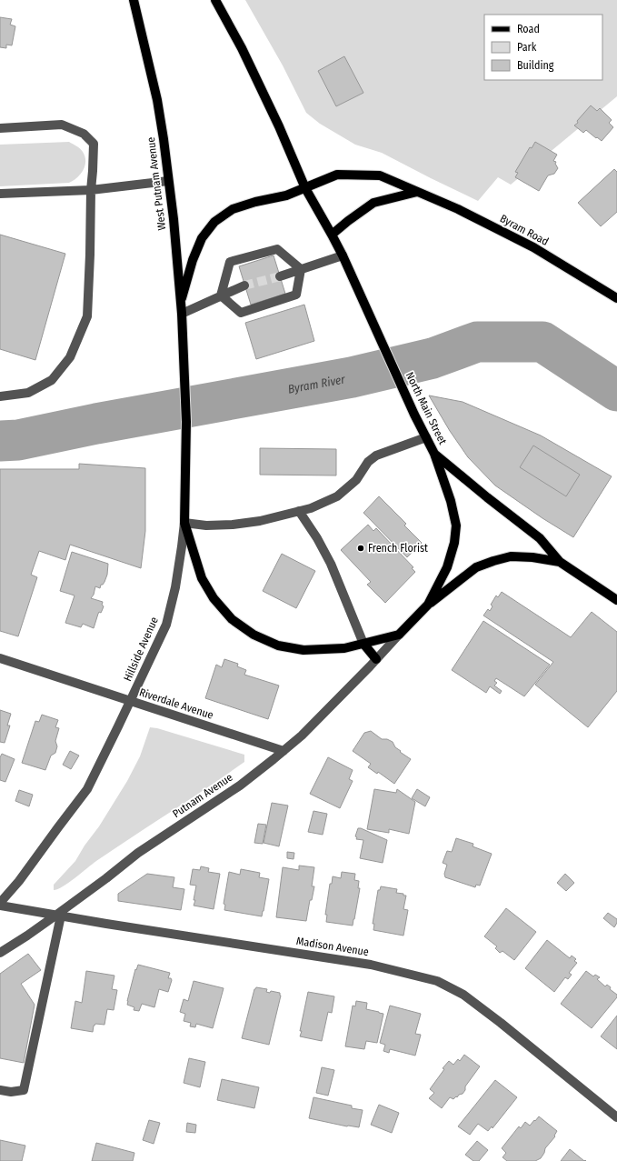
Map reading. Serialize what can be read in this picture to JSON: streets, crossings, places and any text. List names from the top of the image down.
{
  "streets": {
    "main road": [
      "West Putnam Avenue",
      "Byram Road",
      "North Main Street",
      "Hillside Avenue",
      "Putnam Avenue"
    ],
    "street": ["Riverdale Avenue", "Madison Avenue"]
  },
  "crossings": [
    ["West Putnam Avenue", "Byram Road"],
    ["West Putnam Avenue", "Hillside Avenue"],
    ["North Main Street", "Putnam Avenue"],
    ["Hillside Avenue", "Riverdale Avenue"],
    ["Riverdale Avenue", "Putnam Avenue"],
    ["Putnam Avenue", "Madison Avenue"]
  ],
  "water": ["Byram River"],
  "places": ["French Florist"],
  "legend": ["Road", "Park", "Building"]
}
